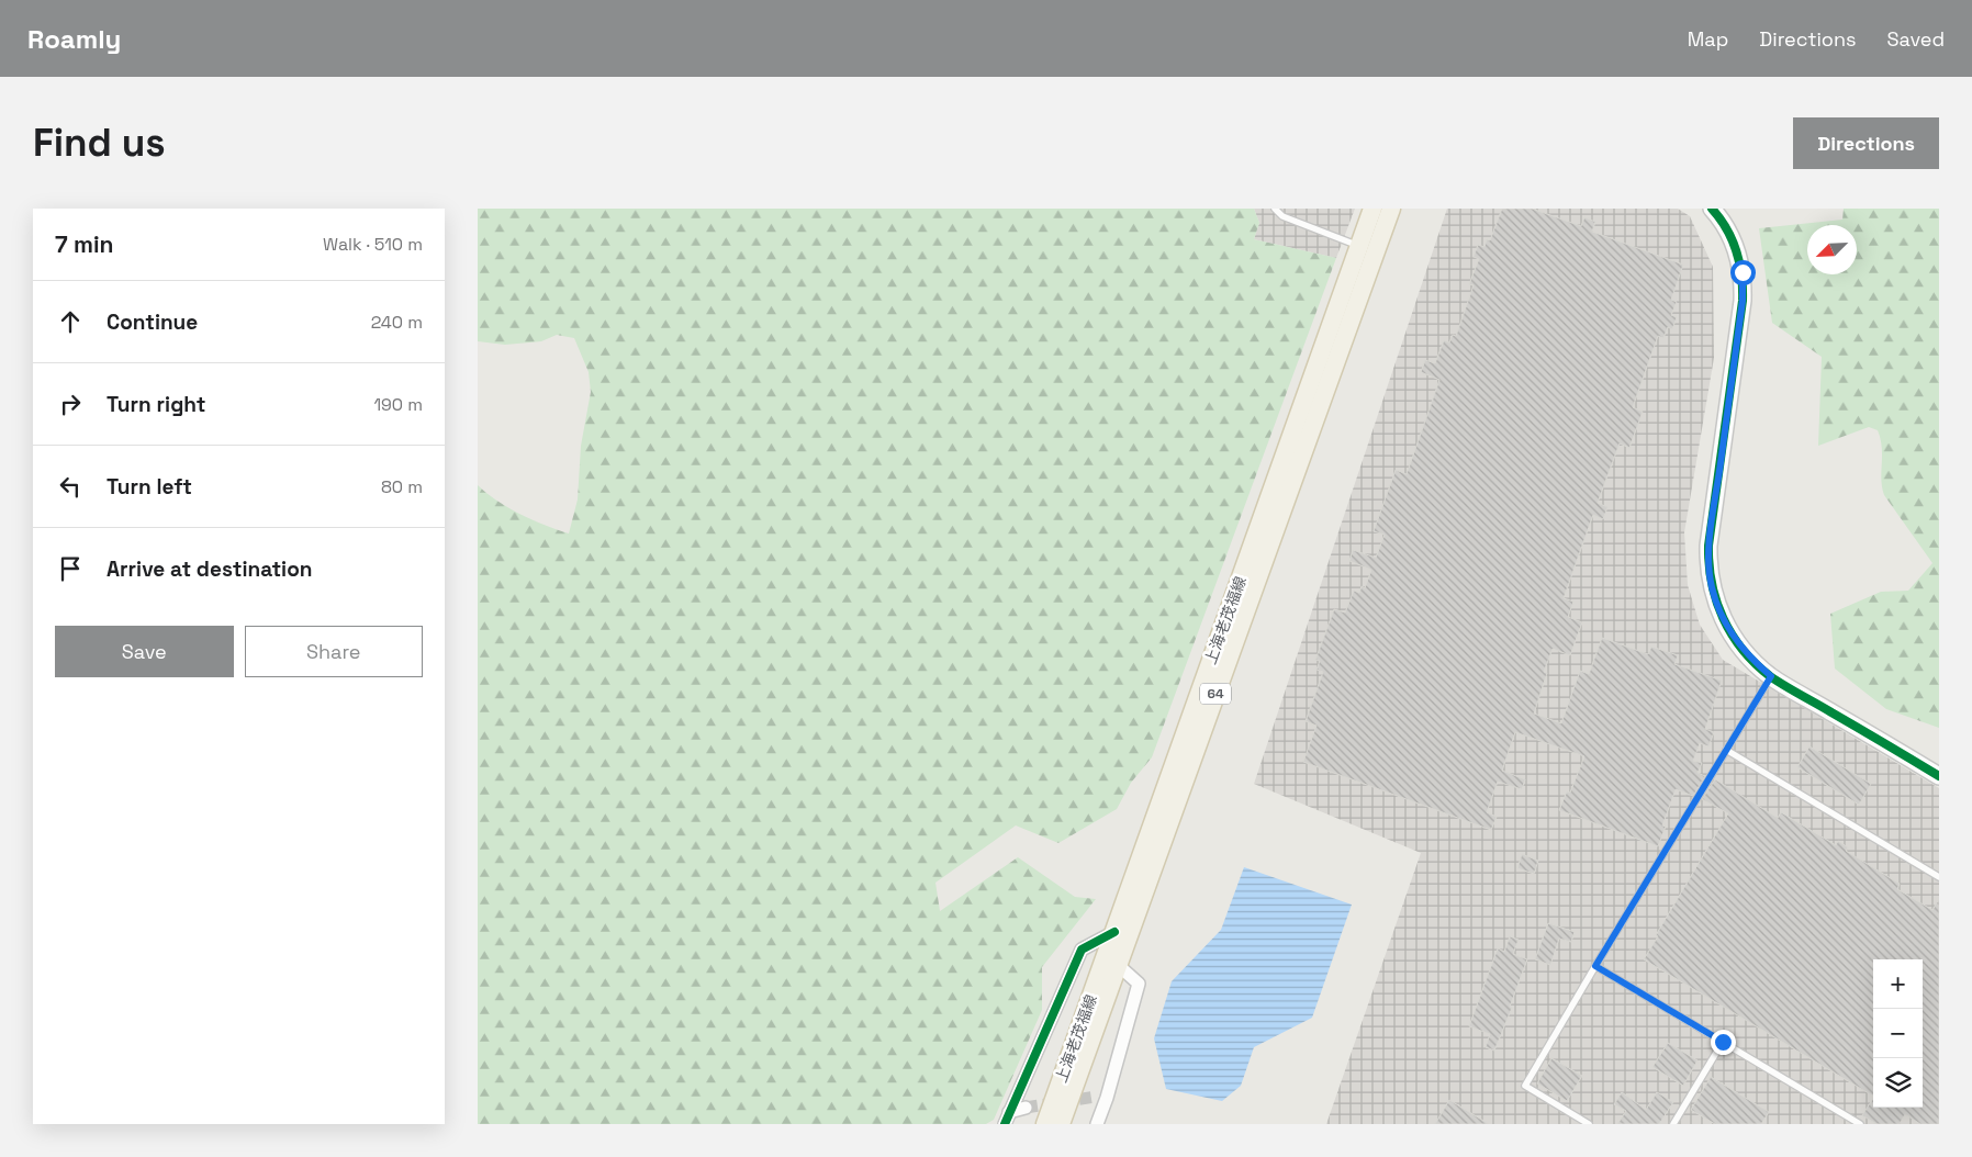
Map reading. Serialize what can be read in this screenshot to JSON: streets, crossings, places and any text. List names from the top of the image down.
{
  "streets": {
    "main road": ["上海老茂福線", "64"]
  },
  "north": "bottom left",
  "page": {
    "header": "Roamly",
    "nav": ["Map", "Directions", "Saved"],
    "buttons": [
      "Directions",
      ["Save", "Share"]
    ],
    "title": "Find us",
    "heading": ["7 min", "Walk · 510 m"],
    "list": [
      ["Continue", "240 m"],
      ["Turn right", "190 m"],
      ["Turn left", "80 m"],
      "Arrive at destination"
    ],
    "map_buttons": ["+", "−"]
  }
}
